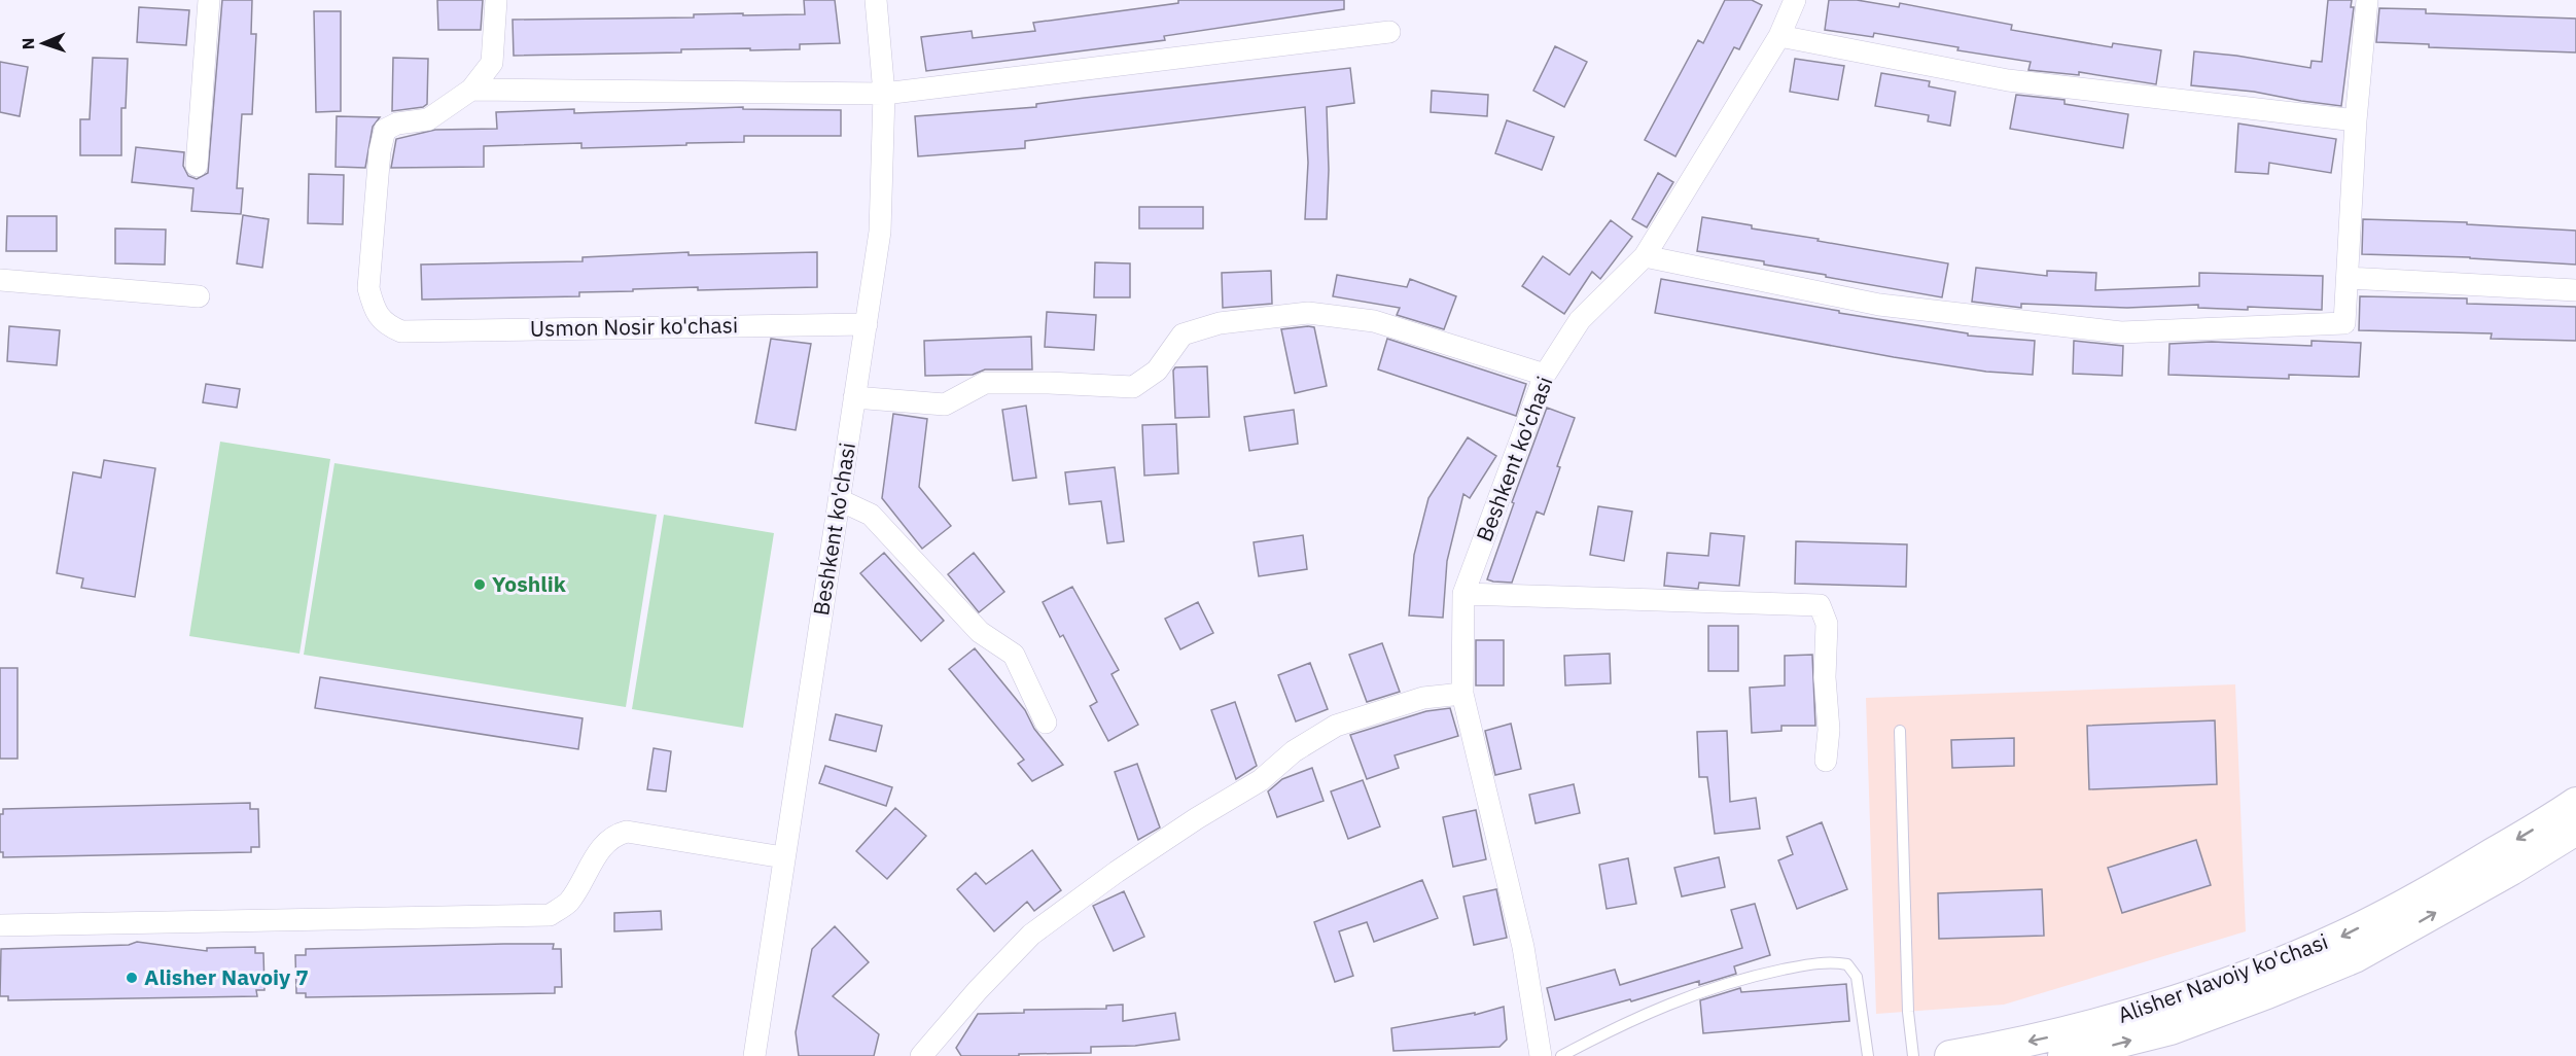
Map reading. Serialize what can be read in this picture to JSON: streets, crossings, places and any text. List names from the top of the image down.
{
  "streets": {
    "main road": ["Alisher Navoiy ko'chasi"],
    "street": ["Usmon Nosir ko'chasi", "Beshkent ko'chasi"]
  },
  "crossings": [
    ["Usmon Nosir ko'chasi", "Beshkent ko'chasi"]
  ],
  "places": ["Yoshlik", "Alisher Navoiy 7"],
  "north": "left"
}
